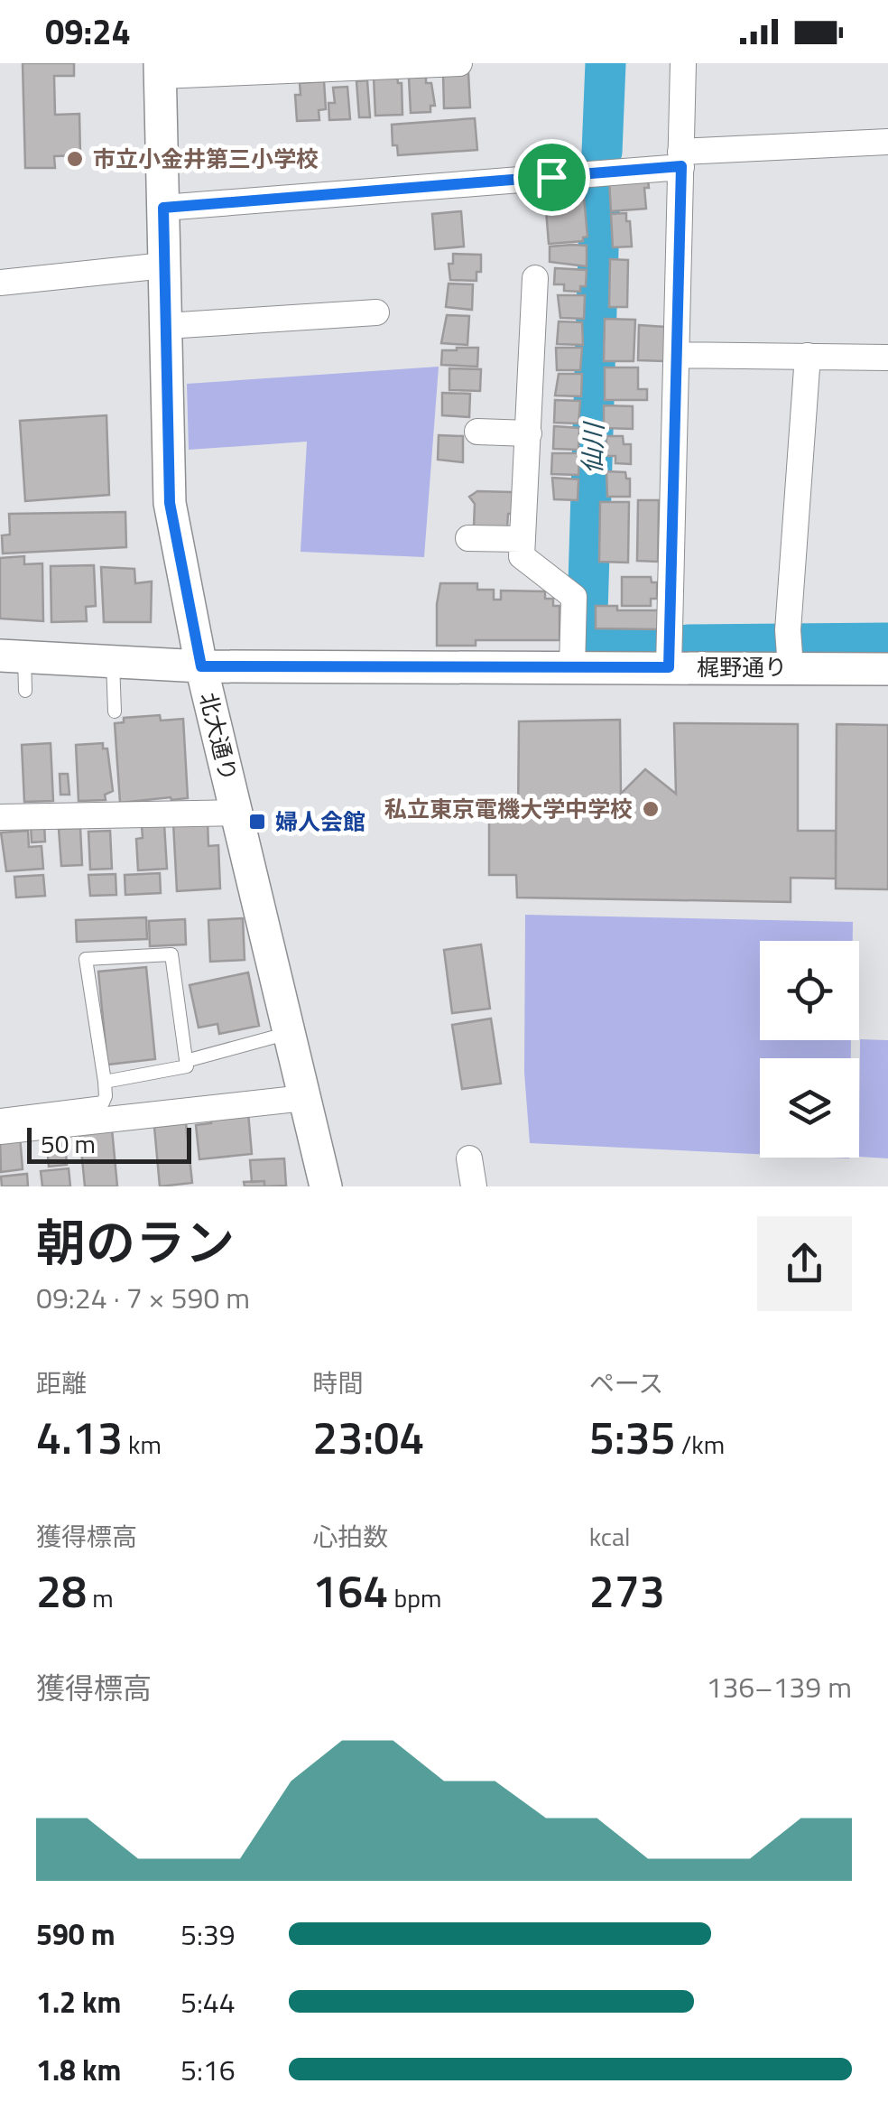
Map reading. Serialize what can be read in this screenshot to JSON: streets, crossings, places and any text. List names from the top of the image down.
{
  "streets": {
    "street": ["梶野通り", "北大通り"]
  },
  "crossings": [
    ["梶野通り", "北大通り"]
  ],
  "water": ["仙川"],
  "places": {
    "other": ["市立小金井第三小学校", "私立東京電機大学中学校"],
    "transit": ["婦人会館"]
  },
  "scale_bar": "50 m",
  "page": {
    "status": "09:24",
    "scale": "50 m",
    "heading": ["朝のラン", "09:24 · 7 × 590 m"],
    "stats": [
      ["距離", "4.13 km"],
      ["時間", "23:04"],
      ["ペース", "5:35 /km"],
      ["獲得標高", "28 m"],
      ["心拍数", "164 bpm"],
      ["kcal", "273"]
    ],
    "chart": ["獲得標高", "136–139 m"],
    "list": [
      {
        "name": "590 m",
        "note": "5:39"
      },
      {
        "name": "1.2 km",
        "note": "5:44"
      },
      {
        "name": "1.8 km",
        "note": "5:16"
      }
    ]
  }
}
